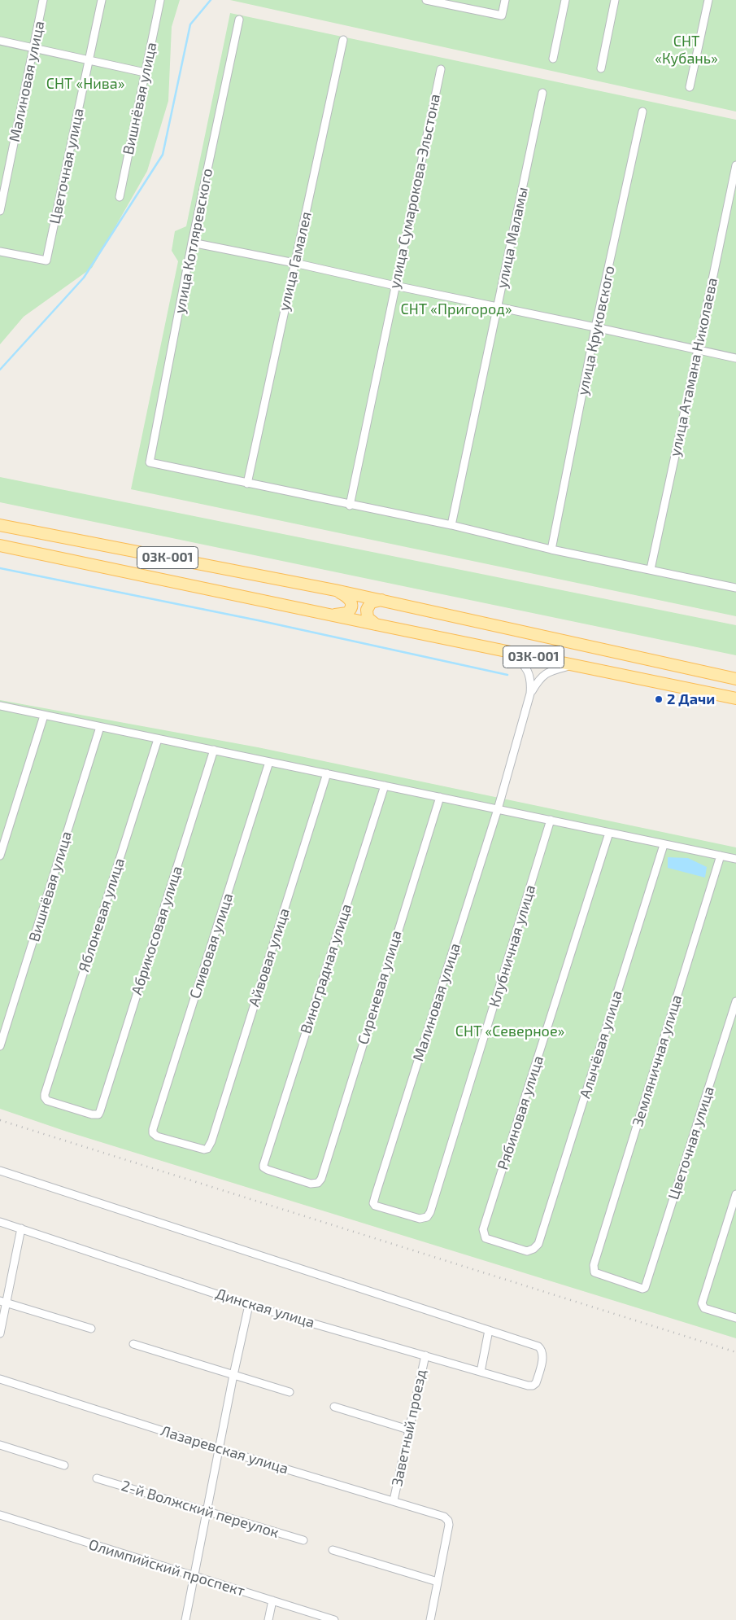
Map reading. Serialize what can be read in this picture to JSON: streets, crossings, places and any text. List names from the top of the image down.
{
  "streets": {
    "main road": ["03К-001"],
    "street": [
      "Малиновая улица",
      "Вишнёвая улица",
      "Цветочная улица",
      "улица Сумарокова-Эльстона",
      "улица Маламы",
      "улица Котляревского",
      "улица Гамалея",
      "улица Круковского",
      "улица Атамана Николаева",
      "Яблоневая улица",
      "Абрикосовая улица",
      "Сливовая улица",
      "Клубничная улица",
      "Айвовая улица",
      "Виноградная улица",
      "Сиреневая улица",
      "Алычёвая улица",
      "Земляничная улица",
      "Рябиновая улица",
      "Динская улица",
      "Заветный проезд",
      "Лазаревская улица",
      "2-й Волжский переулок",
      "Олимпийский проспект"
    ]
  },
  "crossings": [
    ["Малиновая улица", "Клубничная улица"],
    ["Цветочная улица", "Земляничная улица"],
    ["улица Котляревского", "улица Гамалея"],
    ["Яблоневая улица", "Абрикосовая улица"],
    ["Сливовая улица", "Айвовая улица"],
    ["Виноградная улица", "Сиреневая улица"],
    ["Алычёвая улица", "Рябиновая улица"],
    ["Динская улица", "Заветный проезд"],
    ["Заветный проезд", "Лазаревская улица"]
  ],
  "parks": [
    "СНТ «Кубань»",
    "СНТ «Нива»",
    "СНТ «Пригород»",
    "СНТ «Северное»"
  ],
  "places": ["2 Дачи"]
}
